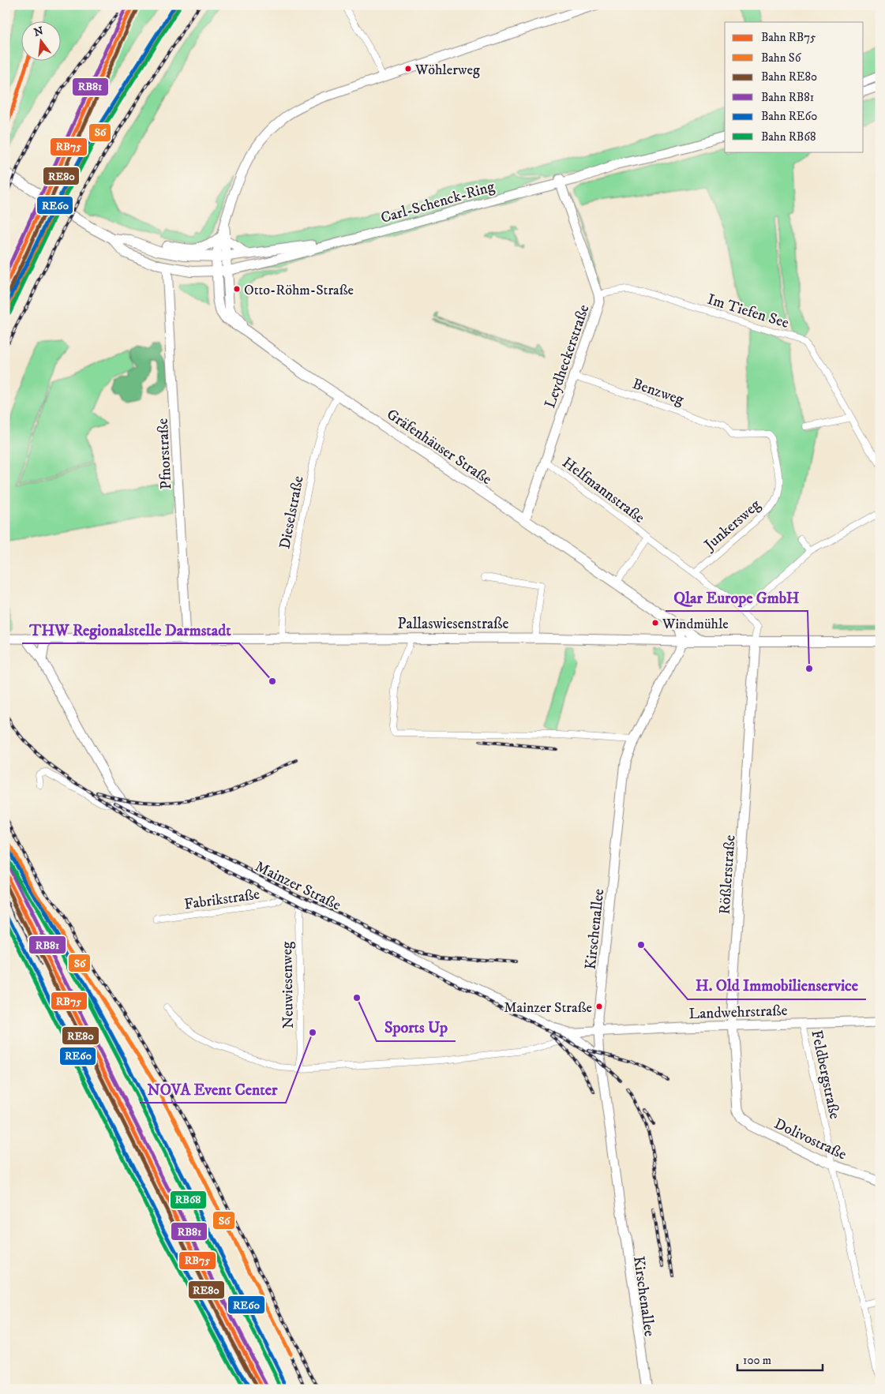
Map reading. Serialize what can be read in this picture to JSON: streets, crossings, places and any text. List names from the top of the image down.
{
  "streets": {
    "main road": ["Gräfenhäuser Straße", "Pallaswiesenstraße"],
    "street": [
      "Carl-Schenck-Ring",
      "Im Tiefen See",
      "Leydheckerstraße",
      "Benzweg",
      "Pfnorstraße",
      "Helfmannstraße",
      "Dieselstraße",
      "Junkersweg",
      "Rößlerstraße",
      "Mainzer Straße",
      "Fabrikstraße",
      "Kirschenallee",
      "Neuwiesenweg",
      "Landwehrstraße",
      "Feldbergstraße",
      "Dolivostraße"
    ]
  },
  "crossings": [
    ["Carl-Schenck-Ring", "Leydheckerstraße"],
    ["Carl-Schenck-Ring", "Gräfenhäuser Straße"],
    ["Im Tiefen See", "Leydheckerstraße"],
    ["Leydheckerstraße", "Benzweg"],
    ["Leydheckerstraße", "Gräfenhäuser Straße"],
    ["Leydheckerstraße", "Helfmannstraße"],
    ["Benzweg", "Junkersweg"],
    ["Gräfenhäuser Straße", "Helfmannstraße"],
    ["Gräfenhäuser Straße", "Dieselstraße"],
    ["Gräfenhäuser Straße", "Pallaswiesenstraße"],
    ["Pfnorstraße", "Pallaswiesenstraße"],
    ["Helfmannstraße", "Junkersweg"],
    ["Helfmannstraße", "Pallaswiesenstraße"],
    ["Helfmannstraße", "Rößlerstraße"],
    ["Dieselstraße", "Pallaswiesenstraße"],
    ["Pallaswiesenstraße", "Rößlerstraße"],
    ["Pallaswiesenstraße", "Mainzer Straße"],
    ["Pallaswiesenstraße", "Kirschenallee"],
    ["Rößlerstraße", "Landwehrstraße"],
    ["Rößlerstraße", "Dolivostraße"],
    ["Mainzer Straße", "Fabrikstraße"],
    ["Mainzer Straße", "Kirschenallee"],
    ["Mainzer Straße", "Neuwiesenweg"],
    ["Mainzer Straße", "Landwehrstraße"],
    ["Kirschenallee", "Landwehrstraße"],
    ["Landwehrstraße", "Feldbergstraße"],
    ["Feldbergstraße", "Dolivostraße"]
  ],
  "places": [
    "Wöhlerweg",
    "Otto-Röhm-Straße",
    "Windmühle",
    "Qlar Europe GmbH",
    "THW Regionalstelle Darmstadt",
    "H. Old Immobilienservice",
    "Sports Up",
    "Mainzer Straße",
    "NOVA Event Center"
  ],
  "lines": [
    "rail line RB75",
    "rail line S6",
    "rail line RB81",
    "rail line RE60",
    "rail line RE80",
    "rail line RB68"
  ],
  "legend": [
    "Bahn RB75",
    "Bahn S6",
    "Bahn RE80",
    "Bahn RB81",
    "Bahn RE60",
    "Bahn RB68"
  ],
  "scale_bar": "100 m",
  "north": "top"
}
